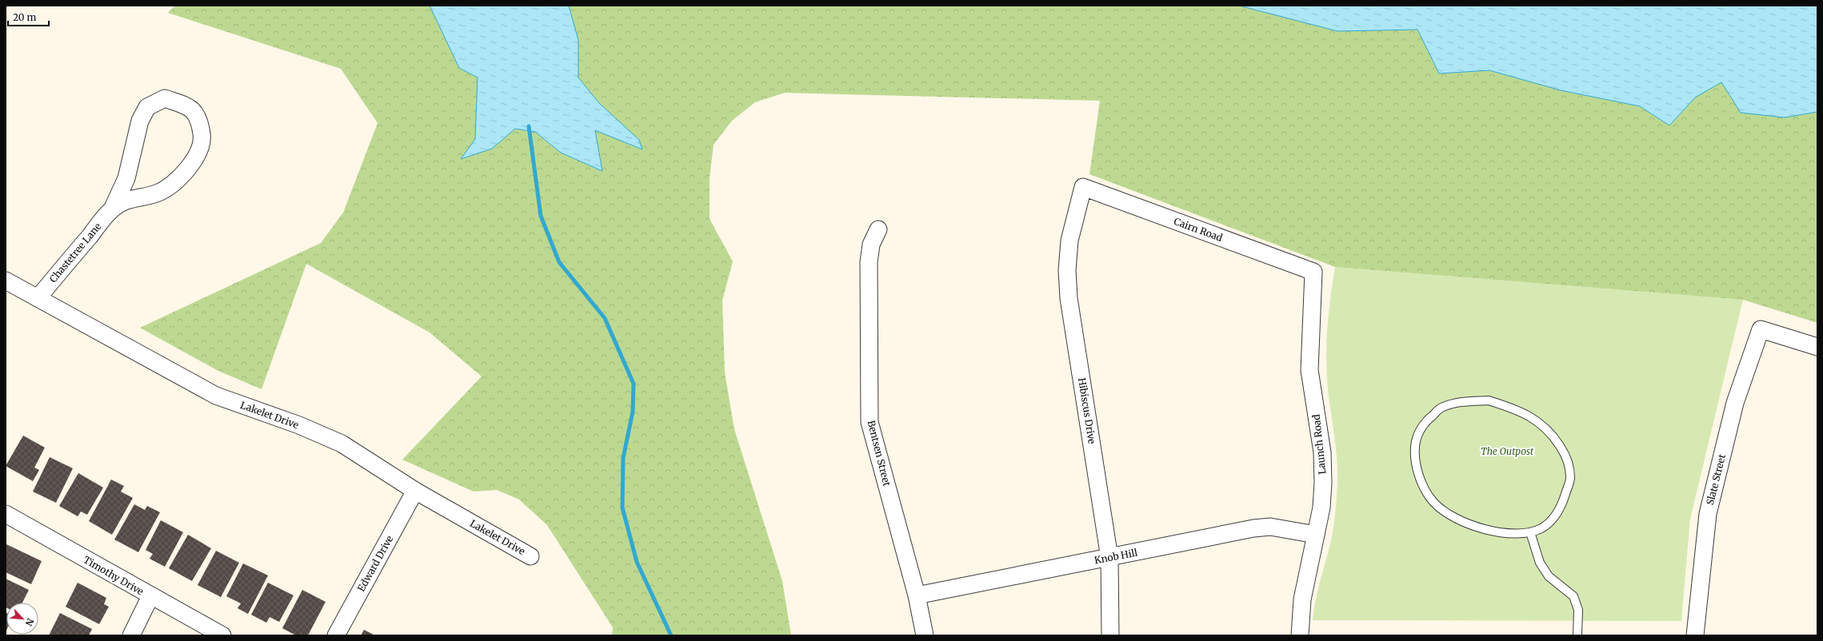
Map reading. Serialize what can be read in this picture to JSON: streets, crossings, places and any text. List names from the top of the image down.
{
  "streets": {
    "street": [
      "Cairn Road",
      "Chastetree Lane",
      "Hibiscus Drive",
      "Lakelet Drive",
      "Launch Road",
      "Bentsen Street",
      "Slate Street",
      "Knob Hill",
      "Edward Drive",
      "Timothy Drive"
    ]
  },
  "crossings": [
    ["Cairn Road", "Hibiscus Drive"],
    ["Cairn Road", "Launch Road"],
    ["Chastetree Lane", "Lakelet Drive"],
    ["Hibiscus Drive", "Knob Hill"],
    ["Lakelet Drive", "Edward Drive"],
    ["Launch Road", "Knob Hill"],
    ["Bentsen Street", "Knob Hill"]
  ],
  "parks": ["The Outpost"],
  "scale_bar": "20 m",
  "north": "bottom right"
}
